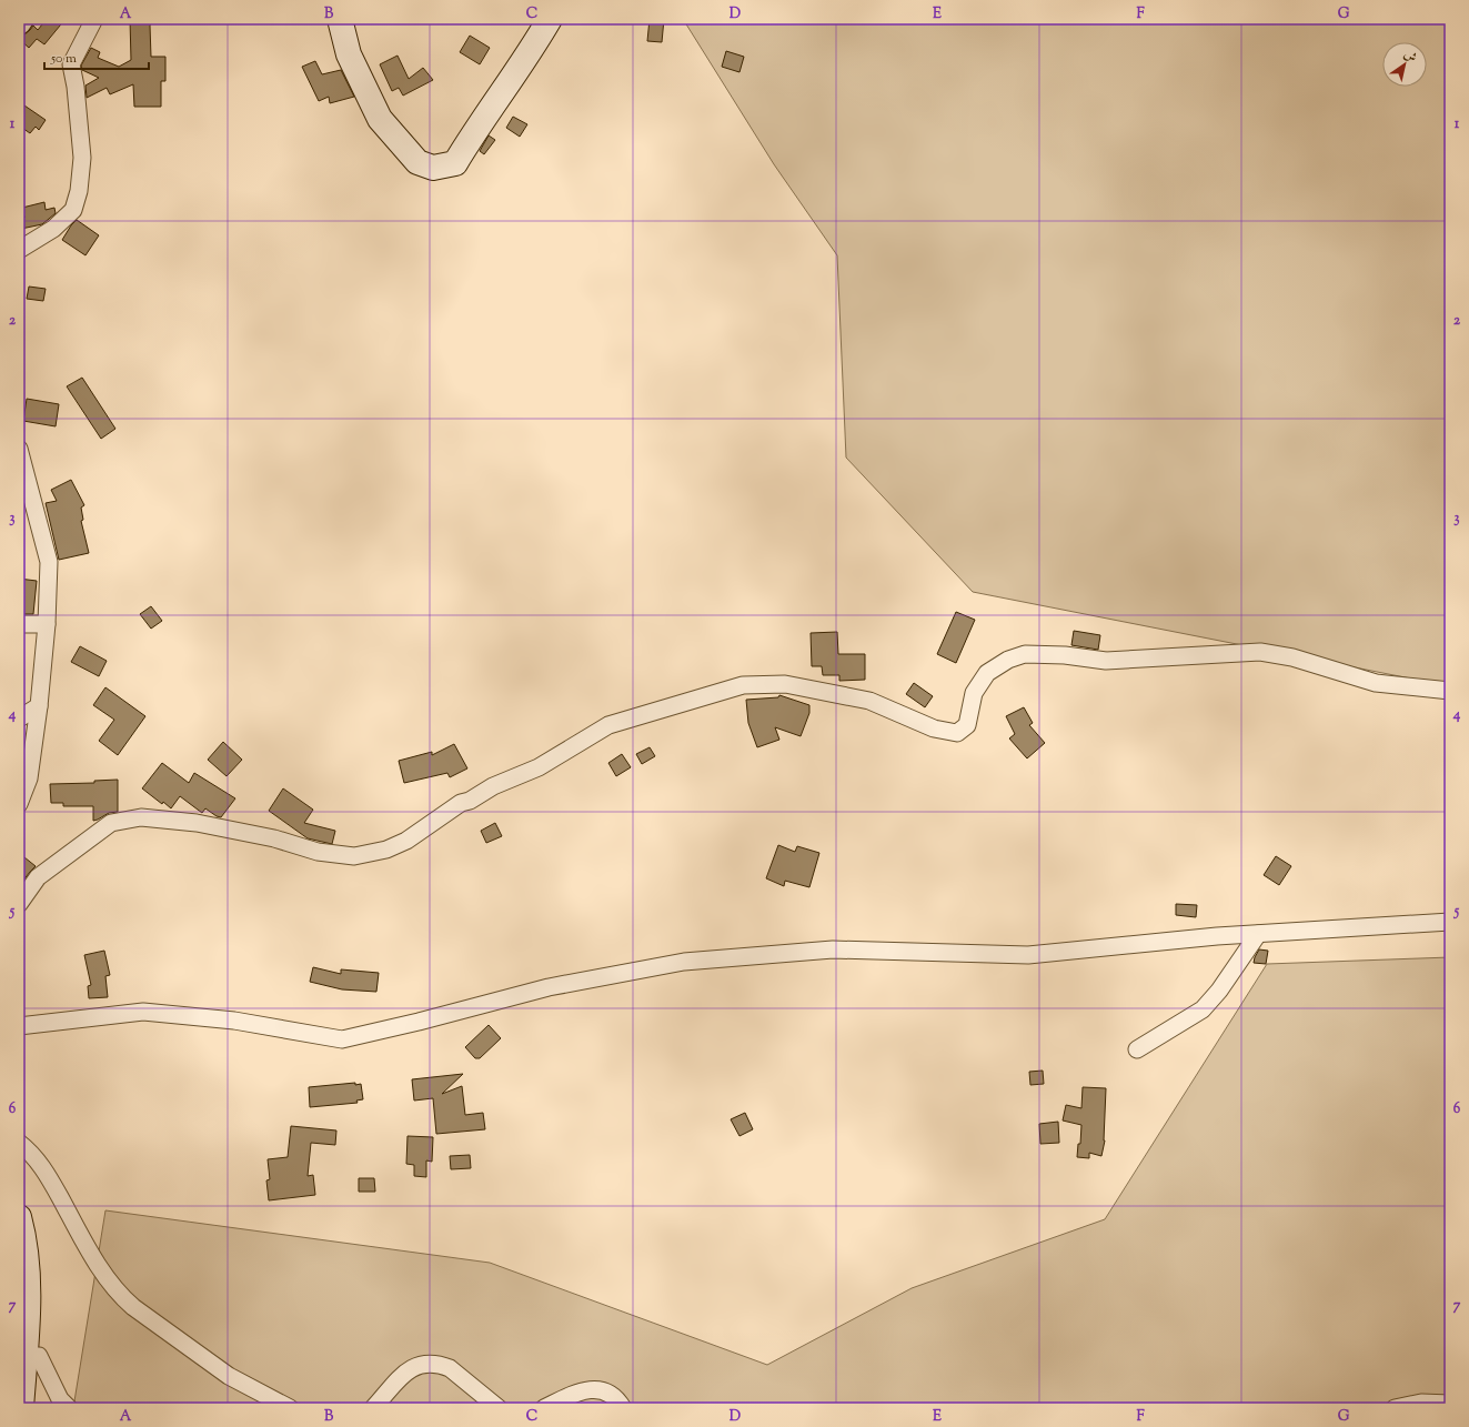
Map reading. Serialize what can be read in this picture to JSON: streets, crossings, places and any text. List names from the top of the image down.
{
  "scale_bar": "50 m",
  "north": "top right",
  "grid": {
    "columns": [
      "A",
      "B",
      "C",
      "D",
      "E",
      "F",
      "G"
    ],
    "rows": [
      "1",
      "2",
      "3",
      "4",
      "5",
      "6",
      "7"
    ]
  }
}
